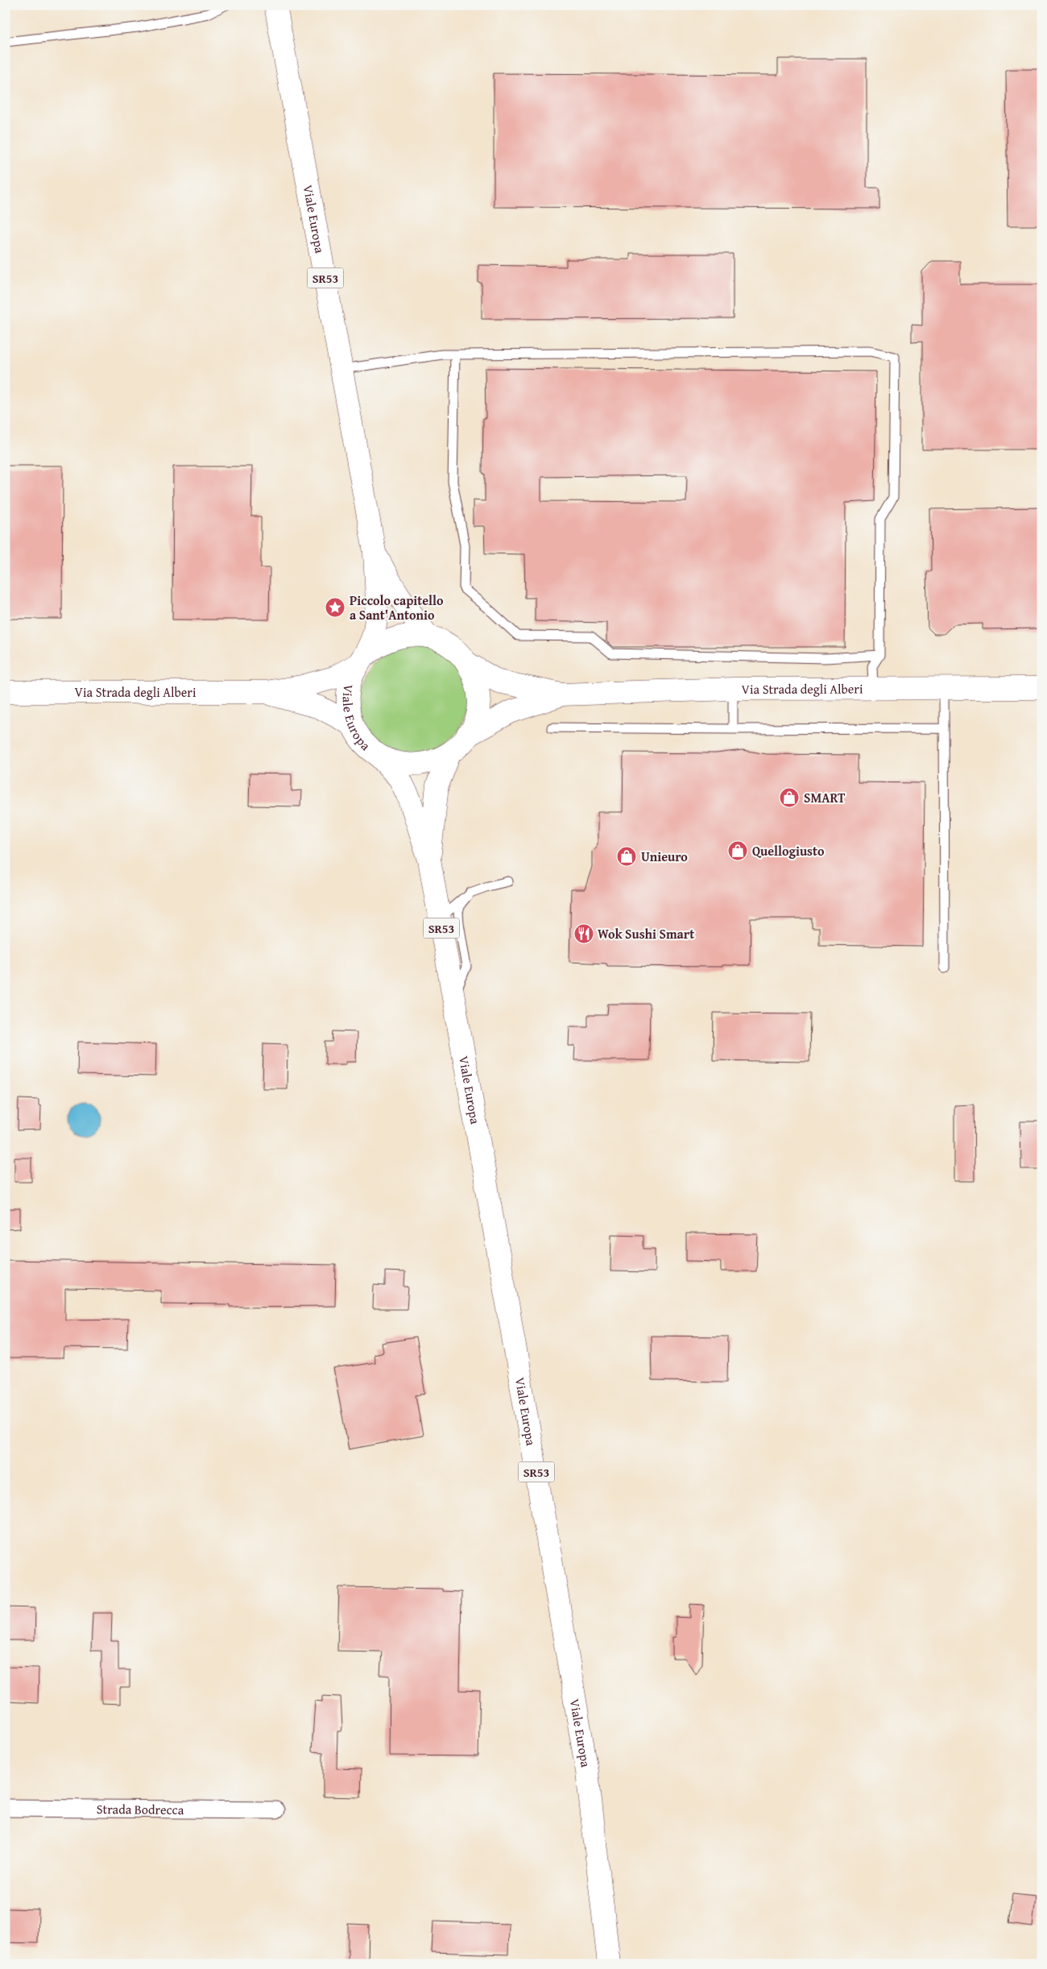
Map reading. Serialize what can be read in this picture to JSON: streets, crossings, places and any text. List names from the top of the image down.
{
  "streets": {
    "main road": ["Viale Europa", "SR53", "Via Strada degli Alberi"],
    "street": ["Strada Bodrecca"]
  },
  "crossings": [
    ["Viale Europa", "Via Strada degli Alberi"]
  ],
  "places": {
    "place": ["Piccolo capitello a Sant'Antonio"],
    "shop": ["SMART", "Quellogiusto", "Unieuro"],
    "restaurant": ["Wok Sushi Smart"]
  }
}
